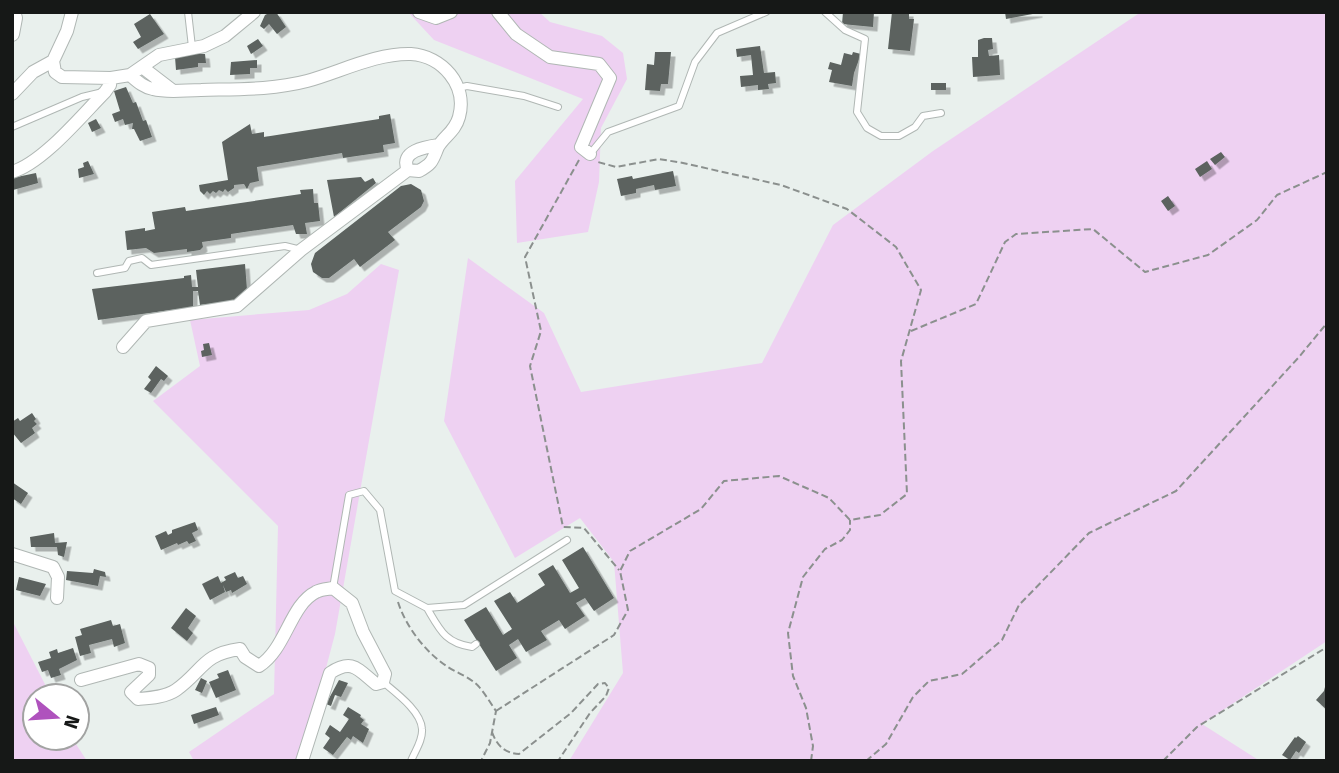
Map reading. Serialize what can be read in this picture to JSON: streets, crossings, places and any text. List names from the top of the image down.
{
  "north": "right"
}
